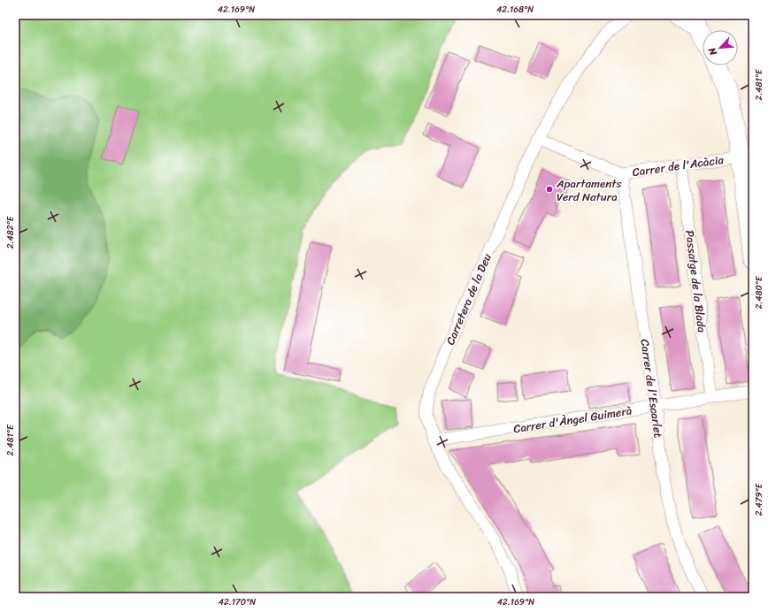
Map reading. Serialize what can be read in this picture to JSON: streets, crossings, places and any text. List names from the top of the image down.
{
  "streets": {
    "street": [
      "Carrer de l'Acàcia",
      "Passatge de la Blada",
      "Carretera de la Deu",
      "Carrer de l'Escarlet",
      "Carrer d'Àngel Guimerà"
    ]
  },
  "crossings": [
    ["Carrer de l'Acàcia", "Passatge de la Blada"],
    ["Carrer de l'Acàcia", "Carretera de la Deu"],
    ["Carrer de l'Acàcia", "Carrer de l'Escarlet"],
    ["Passatge de la Blada", "Carrer d'Àngel Guimerà"],
    ["Carretera de la Deu", "Carrer d'Àngel Guimerà"],
    ["Carrer de l'Escarlet", "Carrer d'Àngel Guimerà"]
  ],
  "places": ["Apartaments Verd Natura"],
  "north": "bottom left",
  "coordinates": [
    "42.169°N",
    "42.168°N",
    "2.481°E",
    "2.482°E",
    "2.480°E",
    "2.479°E",
    "42.170°N"
  ]
}
